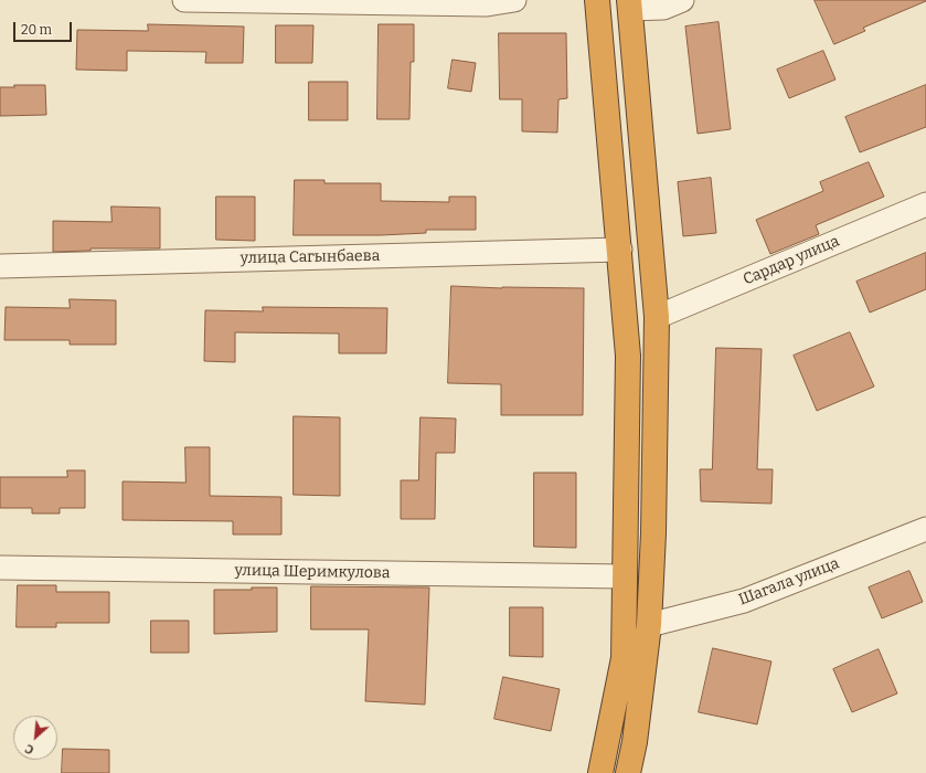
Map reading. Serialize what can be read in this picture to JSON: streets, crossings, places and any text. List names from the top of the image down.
{
  "streets": {
    "street": [
      "улица Сагынбаева",
      "Сардар улица",
      "улица Шеримкулова",
      "Шагала улица"
    ]
  },
  "scale_bar": "20 m",
  "north": "bottom left"
}
